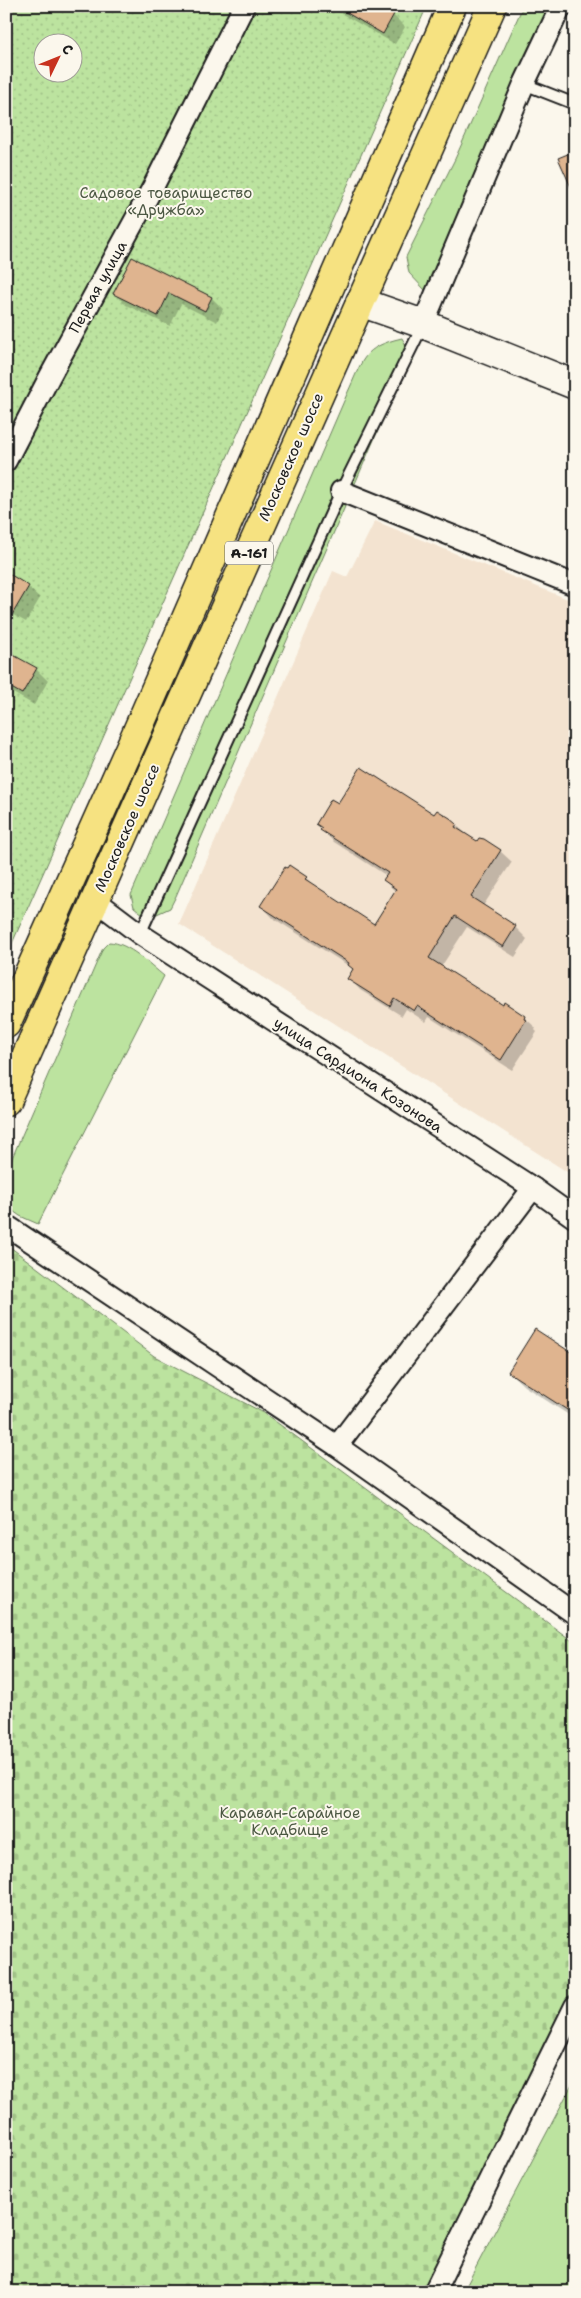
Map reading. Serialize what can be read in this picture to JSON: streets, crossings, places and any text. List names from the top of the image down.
{
  "streets": {
    "highway": ["Московское шоссе", "А-161"],
    "street": ["Первая улица", "улица Сардиона Козонова"]
  },
  "crossings": [
    ["Московское шоссе", "улица Сардиона Козонова"]
  ],
  "parks": ["Садовое товарищество «Дружба»", "Караван-Сарайное Кладбище"],
  "north": "top right"
}
